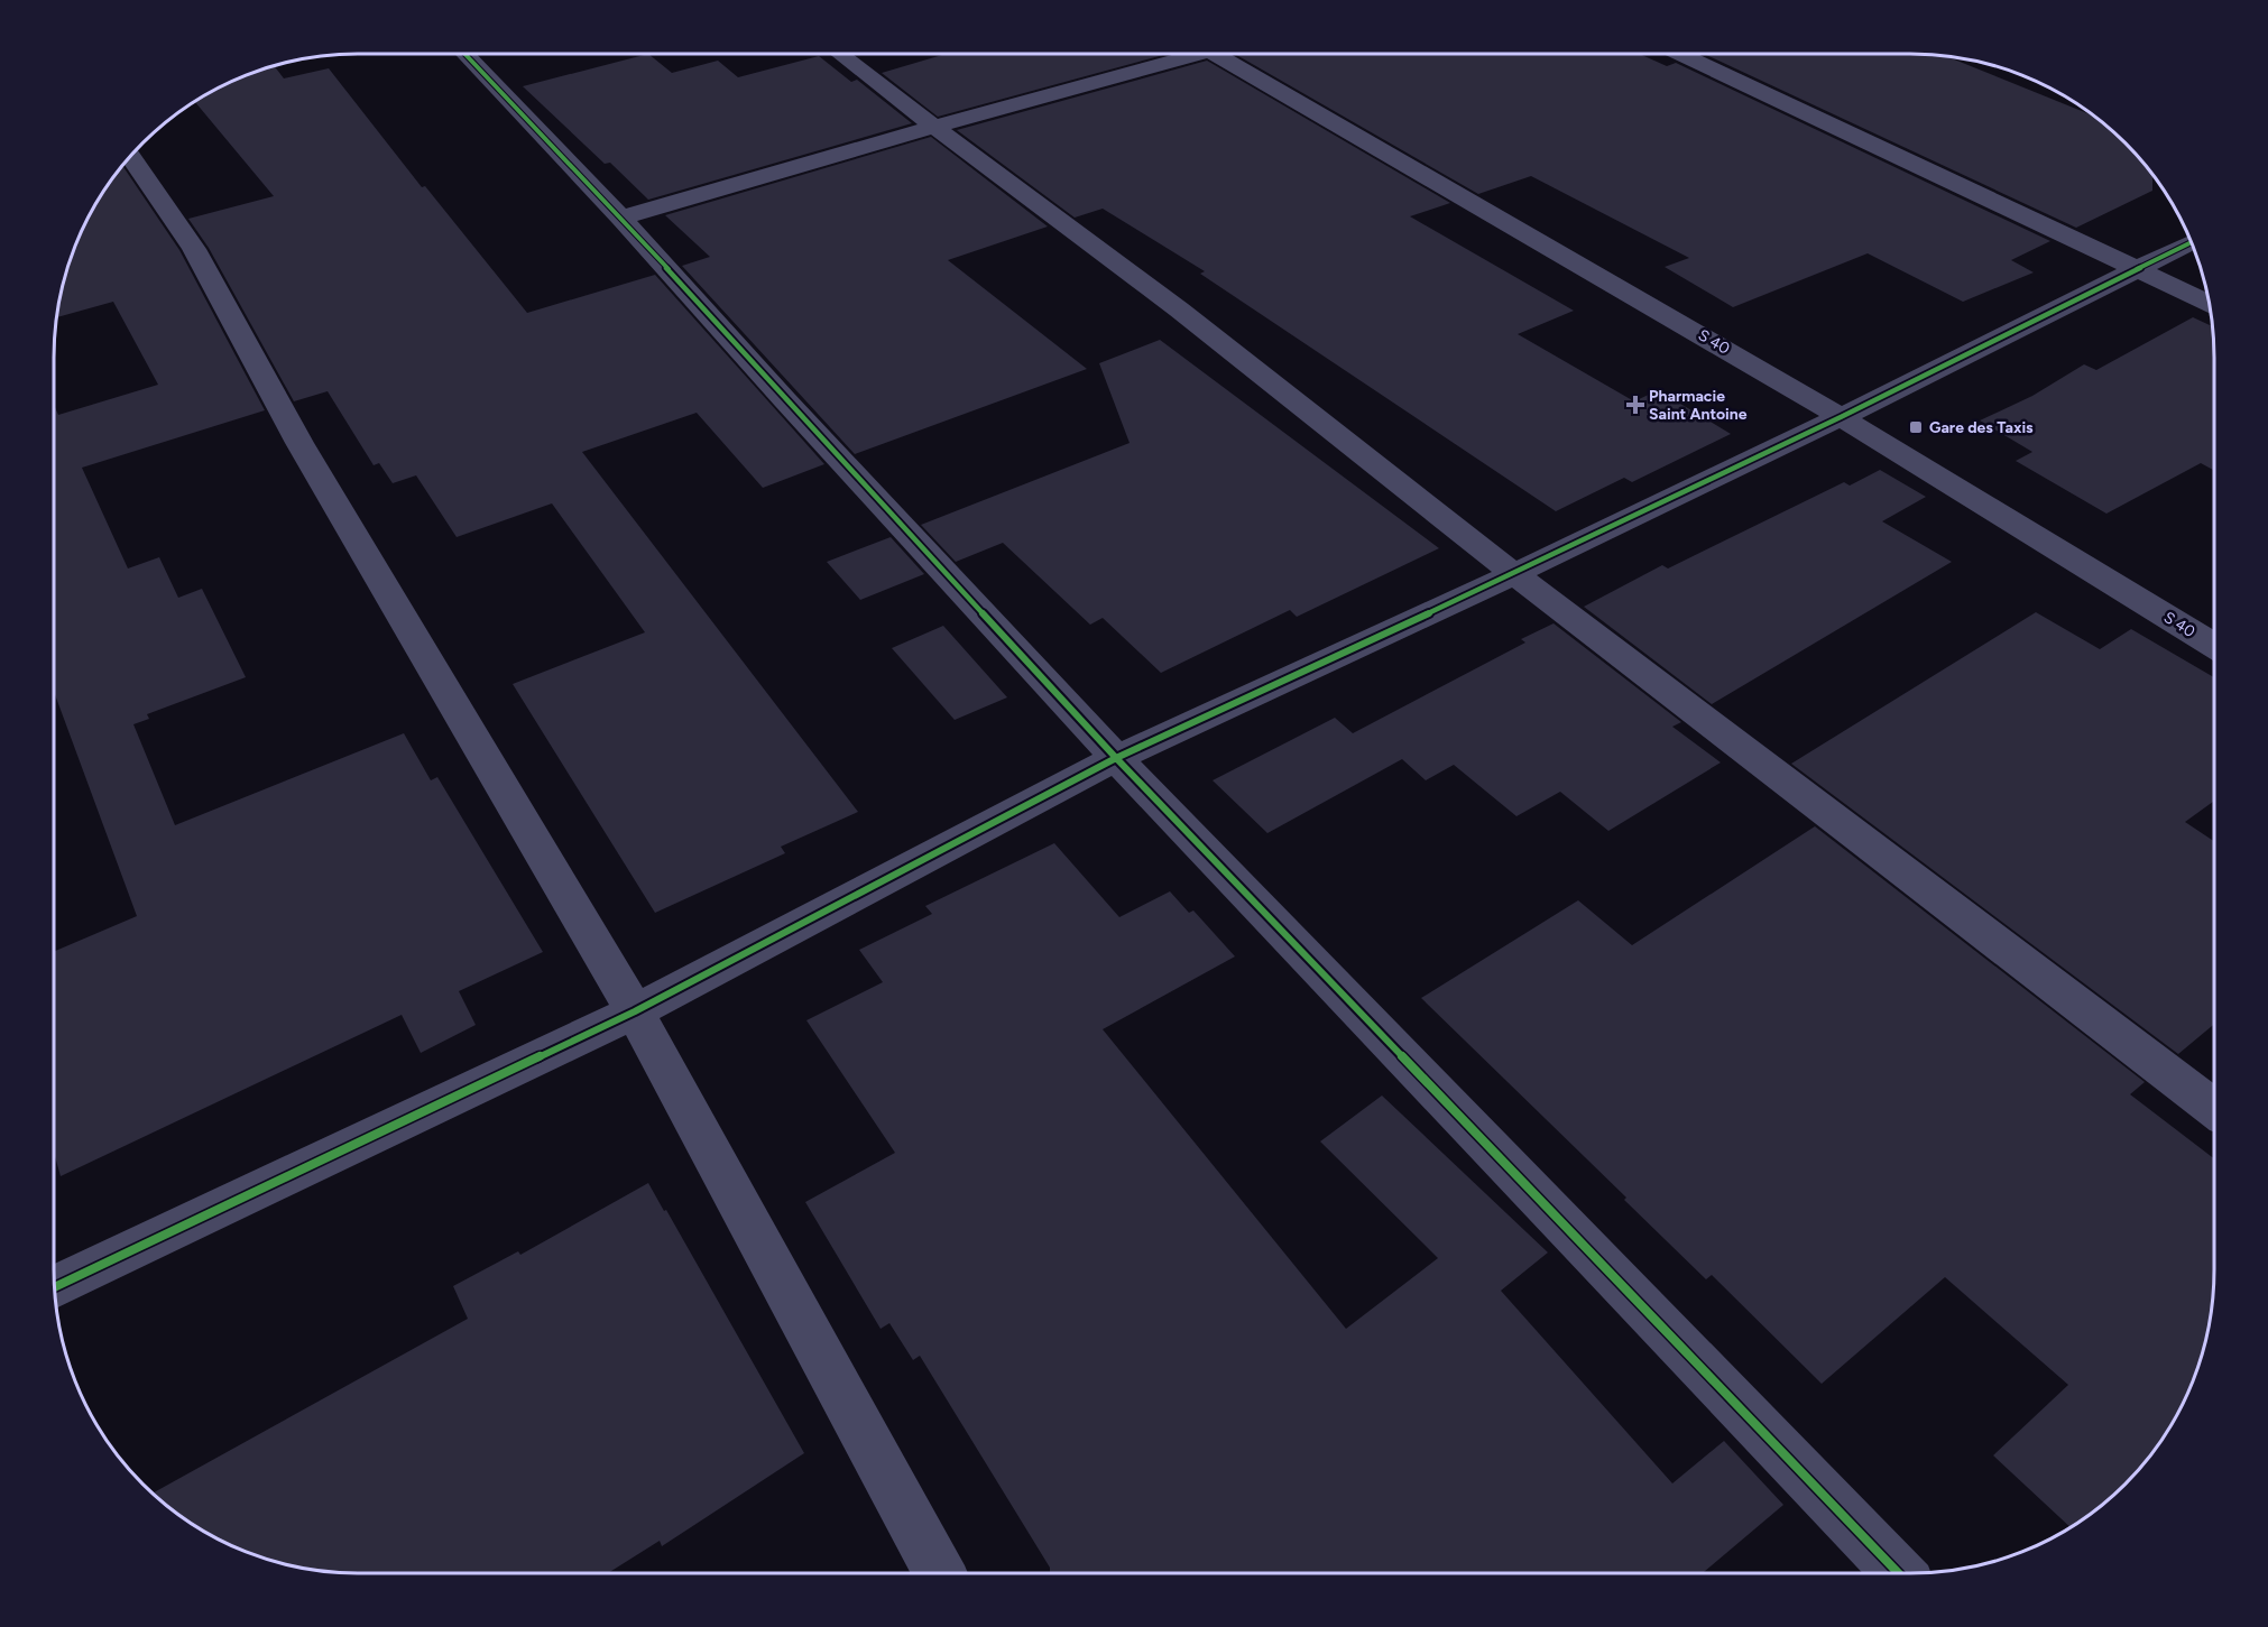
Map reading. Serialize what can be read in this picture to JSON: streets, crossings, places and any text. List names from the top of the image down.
{
  "streets": {
    "street": ["S 40"]
  },
  "places": {
    "health": ["Pharmacie Saint Antoine"],
    "transit": ["Gare des Taxis"]
  }
}
